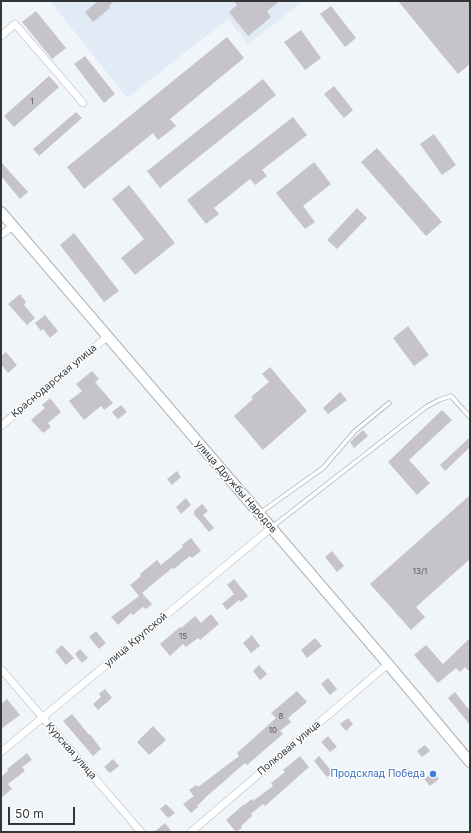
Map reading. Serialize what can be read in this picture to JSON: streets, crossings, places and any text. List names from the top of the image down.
{
  "streets": {
    "street": [
      "Краснодарская улица",
      "улица Дружбы Народов",
      "улица Крупской",
      "Полковая улица",
      "Курская улица"
    ]
  },
  "crossings": [
    ["Краснодарская улица", "улица Дружбы Народов"],
    ["улица Дружбы Народов", "улица Крупской"],
    ["улица Дружбы Народов", "Полковая улица"],
    ["улица Крупской", "Курская улица"]
  ],
  "places": ["Продсклад Победа"],
  "house_numbers": [
    "1",
    "13/1",
    "15",
    "8",
    "10"
  ],
  "scale_bar": "50 m"
}
